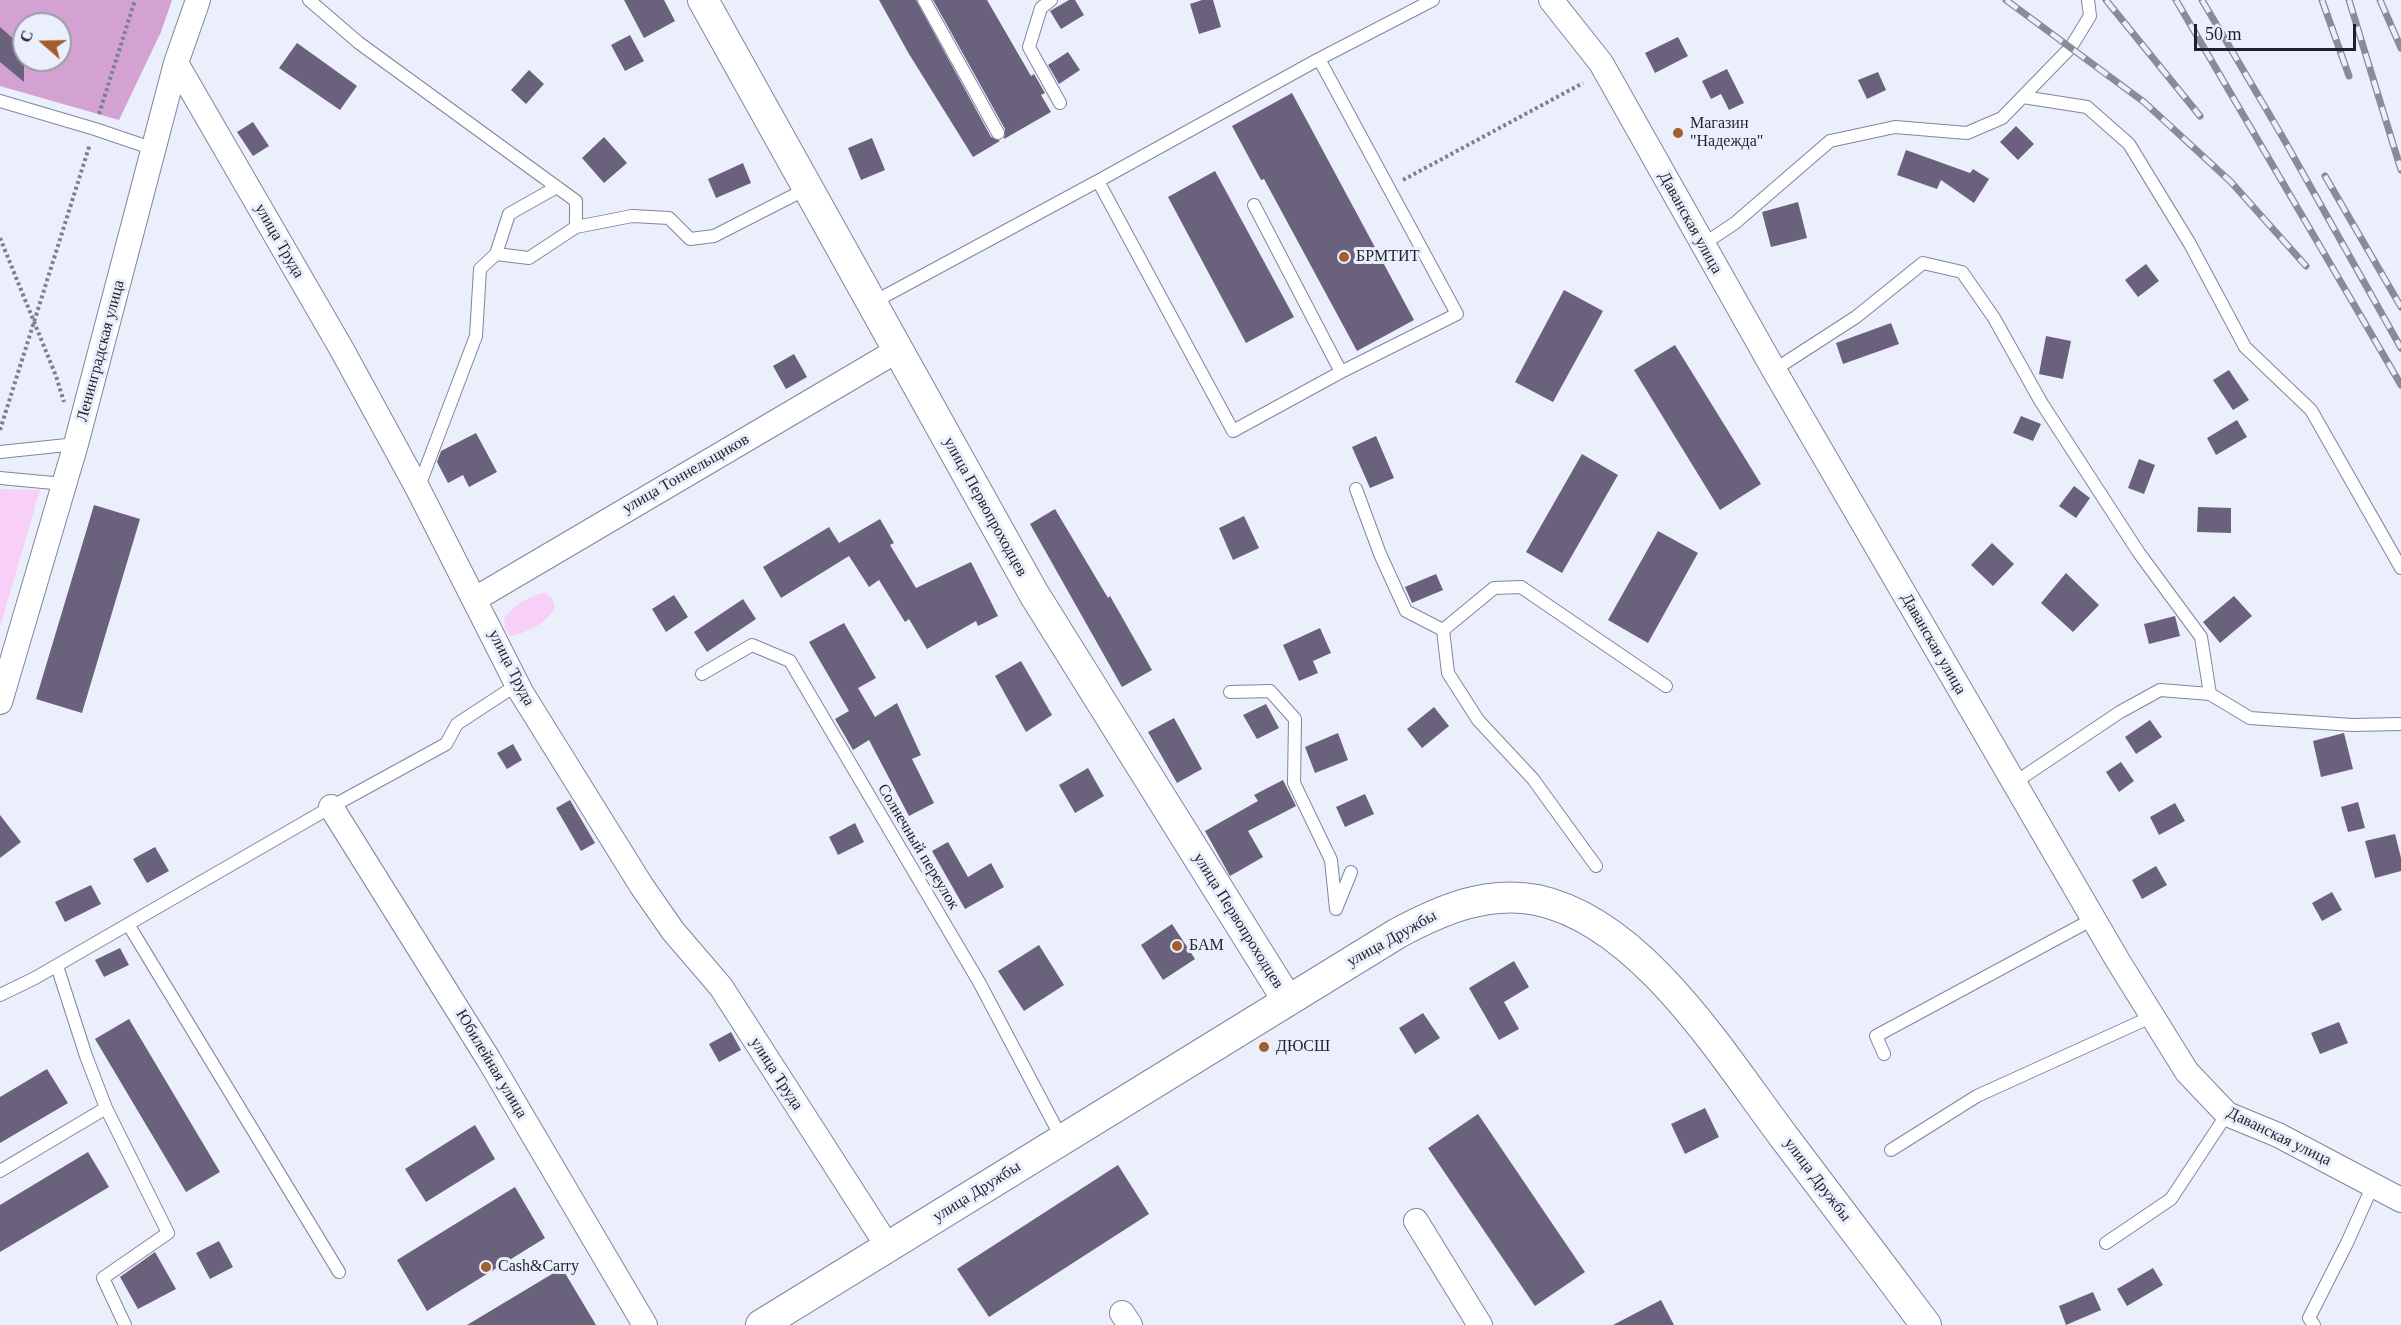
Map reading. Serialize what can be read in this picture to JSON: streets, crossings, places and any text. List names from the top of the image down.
{
  "streets": {
    "street": [
      "Даванская улица",
      "улица Труда",
      "Ленинградская улица",
      "улица Тоннельщиков",
      "улица Первопроходцев",
      "улица Дружбы",
      "Юбилейная улица"
    ],
    "lane": ["Солнечный переулок"]
  },
  "crossings": [
    ["улица Труда", "Ленинградская улица"],
    ["улица Труда", "улица Тоннельщиков"],
    ["улица Труда", "улица Дружбы"],
    ["улица Тоннельщиков", "улица Первопроходцев"],
    ["улица Первопроходцев", "улица Дружбы"],
    ["Солнечный переулок", "улица Дружбы"]
  ],
  "places": [
    "Магазин \"Надежда\"",
    "БРМТИТ",
    "БАМ",
    "ДЮСШ",
    "Cash&Carry"
  ],
  "scale_bar": "50 m",
  "north": "left"
}
